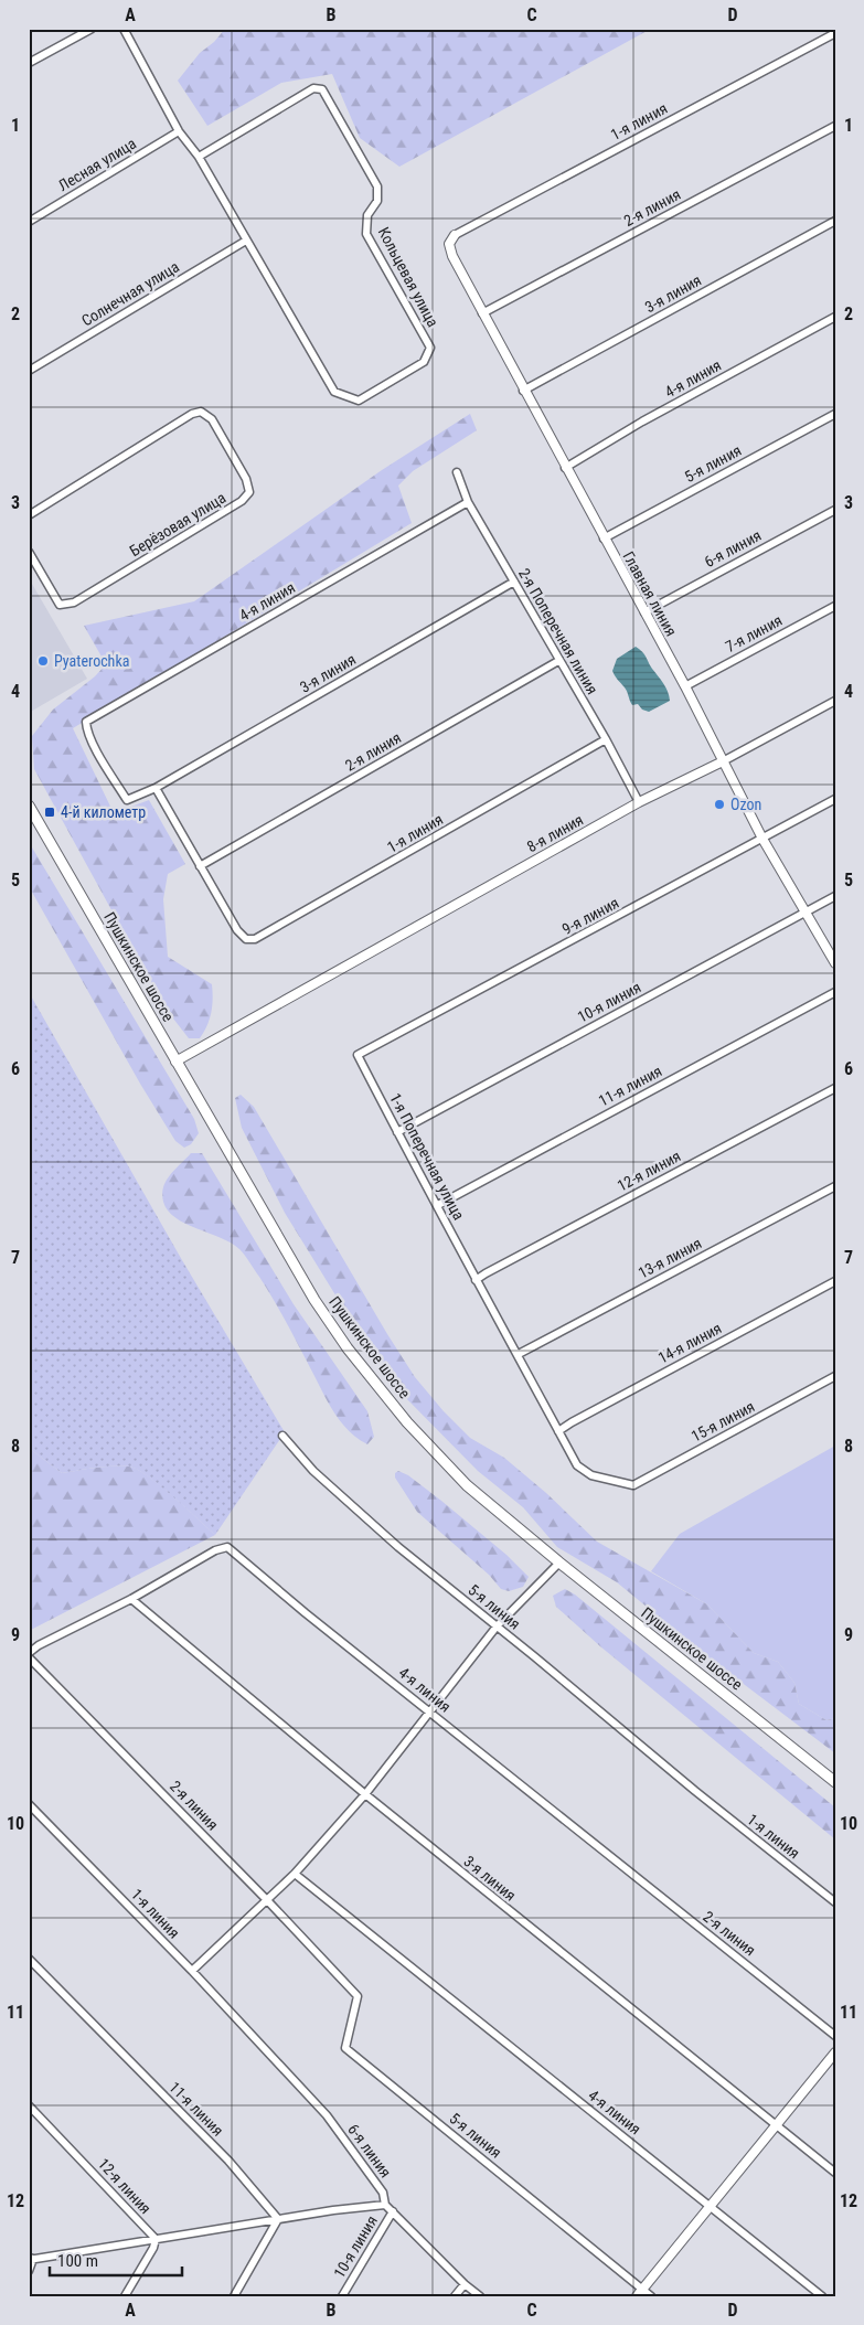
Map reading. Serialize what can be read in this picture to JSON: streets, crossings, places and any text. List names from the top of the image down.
{
  "streets": {
    "main road": ["Пушкинское шоссе"],
    "street": [
      "1-я линия",
      "Лесная улица",
      "2-я линия",
      "Кольцевая улица",
      "Солнечная улица",
      "3-я линия",
      "4-я линия",
      "5-я линия",
      "Берёзовая улица",
      "6-я линия",
      "Главная линия",
      "2-я Поперечная линия",
      "7-я линия",
      "8-я линия",
      "9-я линия",
      "10-я линия",
      "11-я линия",
      "1-я Поперечная улица",
      "12-я линия",
      "13-я линия",
      "14-я линия",
      "15-я линия"
    ]
  },
  "crossings": [
    ["1-я линия", "2-я линия"],
    ["1-я линия", "5-я линия"],
    ["1-я линия", "6-я линия"],
    ["1-я линия", "Главная линия"],
    ["1-я линия", "2-я Поперечная линия"],
    ["Лесная улица", "Кольцевая улица"],
    ["2-я линия", "4-я линия"],
    ["2-я линия", "5-я линия"],
    ["2-я линия", "Главная линия"],
    ["2-я линия", "2-я Поперечная линия"],
    ["Кольцевая улица", "Солнечная улица"],
    ["3-я линия", "4-я линия"],
    ["3-я линия", "Главная линия"],
    ["3-я линия", "2-я Поперечная линия"],
    ["4-я линия", "Главная линия"],
    ["4-я линия", "2-я Поперечная линия"],
    ["5-я линия", "Главная линия"],
    ["6-я линия", "Главная линия"],
    ["6-я линия", "10-я линия"],
    ["Главная линия", "7-я линия"],
    ["Главная линия", "8-я линия"],
    ["Главная линия", "9-я линия"],
    ["Главная линия", "10-я линия"],
    ["2-я Поперечная линия", "8-я линия"],
    ["8-я линия", "Пушкинское шоссе"],
    ["9-я линия", "1-я Поперечная улица"],
    ["10-я линия", "1-я Поперечная улица"],
    ["11-я линия", "1-я Поперечная улица"],
    ["1-я Поперечная улица", "12-я линия"],
    ["1-я Поперечная улица", "13-я линия"],
    ["1-я Поперечная улица", "14-я линия"],
    ["1-я Поперечная улица", "15-я линия"]
  ],
  "places": {
    "other": ["Pyaterochka", "Ozon"],
    "transit": ["4-й километр"]
  },
  "scale_bar": "100 m",
  "grid": {
    "columns": [
      "A",
      "B",
      "C",
      "D"
    ],
    "rows": [
      "1",
      "2",
      "3",
      "4",
      "5",
      "6",
      "7",
      "8",
      "9",
      "10",
      "11",
      "12"
    ]
  }
}
